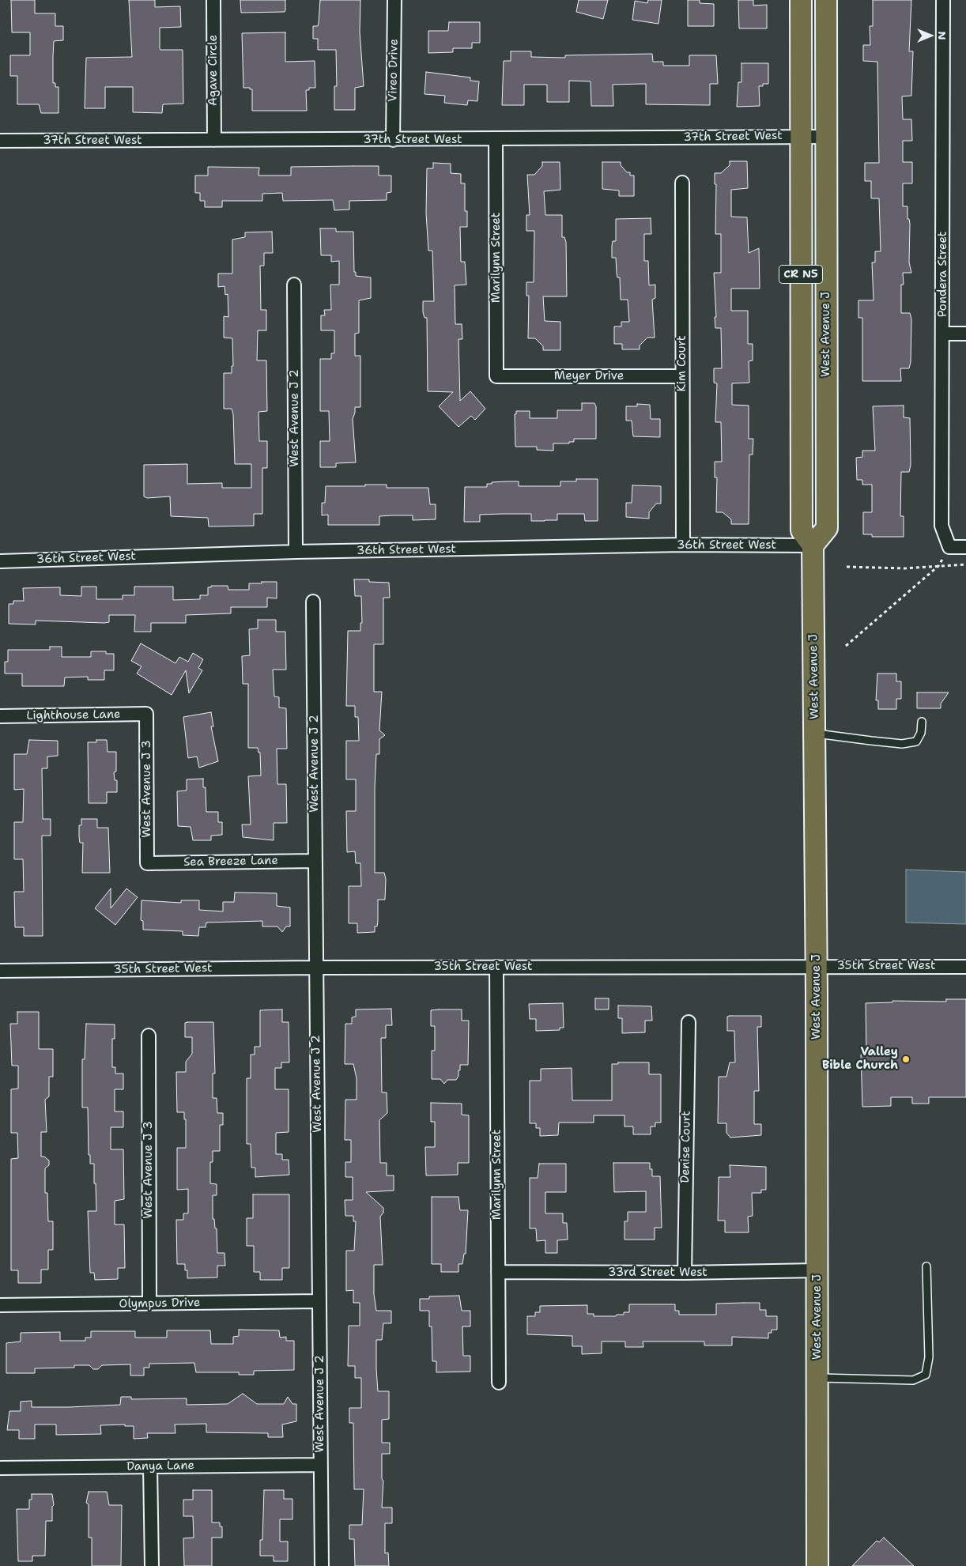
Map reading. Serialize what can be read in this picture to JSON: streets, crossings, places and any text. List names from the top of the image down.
{
  "streets": {
    "main road": ["CR N5", "West Avenue J"],
    "street": [
      "Agave Circle",
      "Vireo Drive",
      "37th Street West",
      "Marilynn Street",
      "Pondera Street",
      "Kim Court",
      "Meyer Drive",
      "West Avenue J 2",
      "36th Street West",
      "Lighthouse Lane",
      "West Avenue J 3",
      "Sea Breeze Lane",
      "35th Street West",
      "Denise Court",
      "33rd Street West",
      "Olympus Drive",
      "Danya Lane"
    ]
  },
  "crossings": [
    ["Agave Circle", "37th Street West"],
    ["Vireo Drive", "37th Street West"],
    ["37th Street West", "Marilynn Street"],
    ["37th Street West", "CR N5"],
    ["37th Street West", "West Avenue J"],
    ["Marilynn Street", "Meyer Drive"],
    ["Marilynn Street", "35th Street West"],
    ["Marilynn Street", "33rd Street West"],
    ["CR N5", "West Avenue J"],
    ["CR N5", "36th Street West"],
    ["West Avenue J", "36th Street West"],
    ["West Avenue J", "35th Street West"],
    ["West Avenue J", "33rd Street West"],
    ["Kim Court", "Meyer Drive"],
    ["Kim Court", "36th Street West"],
    ["West Avenue J 2", "36th Street West"],
    ["West Avenue J 2", "Sea Breeze Lane"],
    ["West Avenue J 2", "35th Street West"],
    ["West Avenue J 2", "Olympus Drive"],
    ["West Avenue J 2", "Danya Lane"],
    ["Lighthouse Lane", "West Avenue J 3"],
    ["West Avenue J 3", "Sea Breeze Lane"],
    ["West Avenue J 3", "Olympus Drive"],
    ["Denise Court", "33rd Street West"]
  ],
  "places": ["Valley Bible Church"],
  "north": "right"
}
